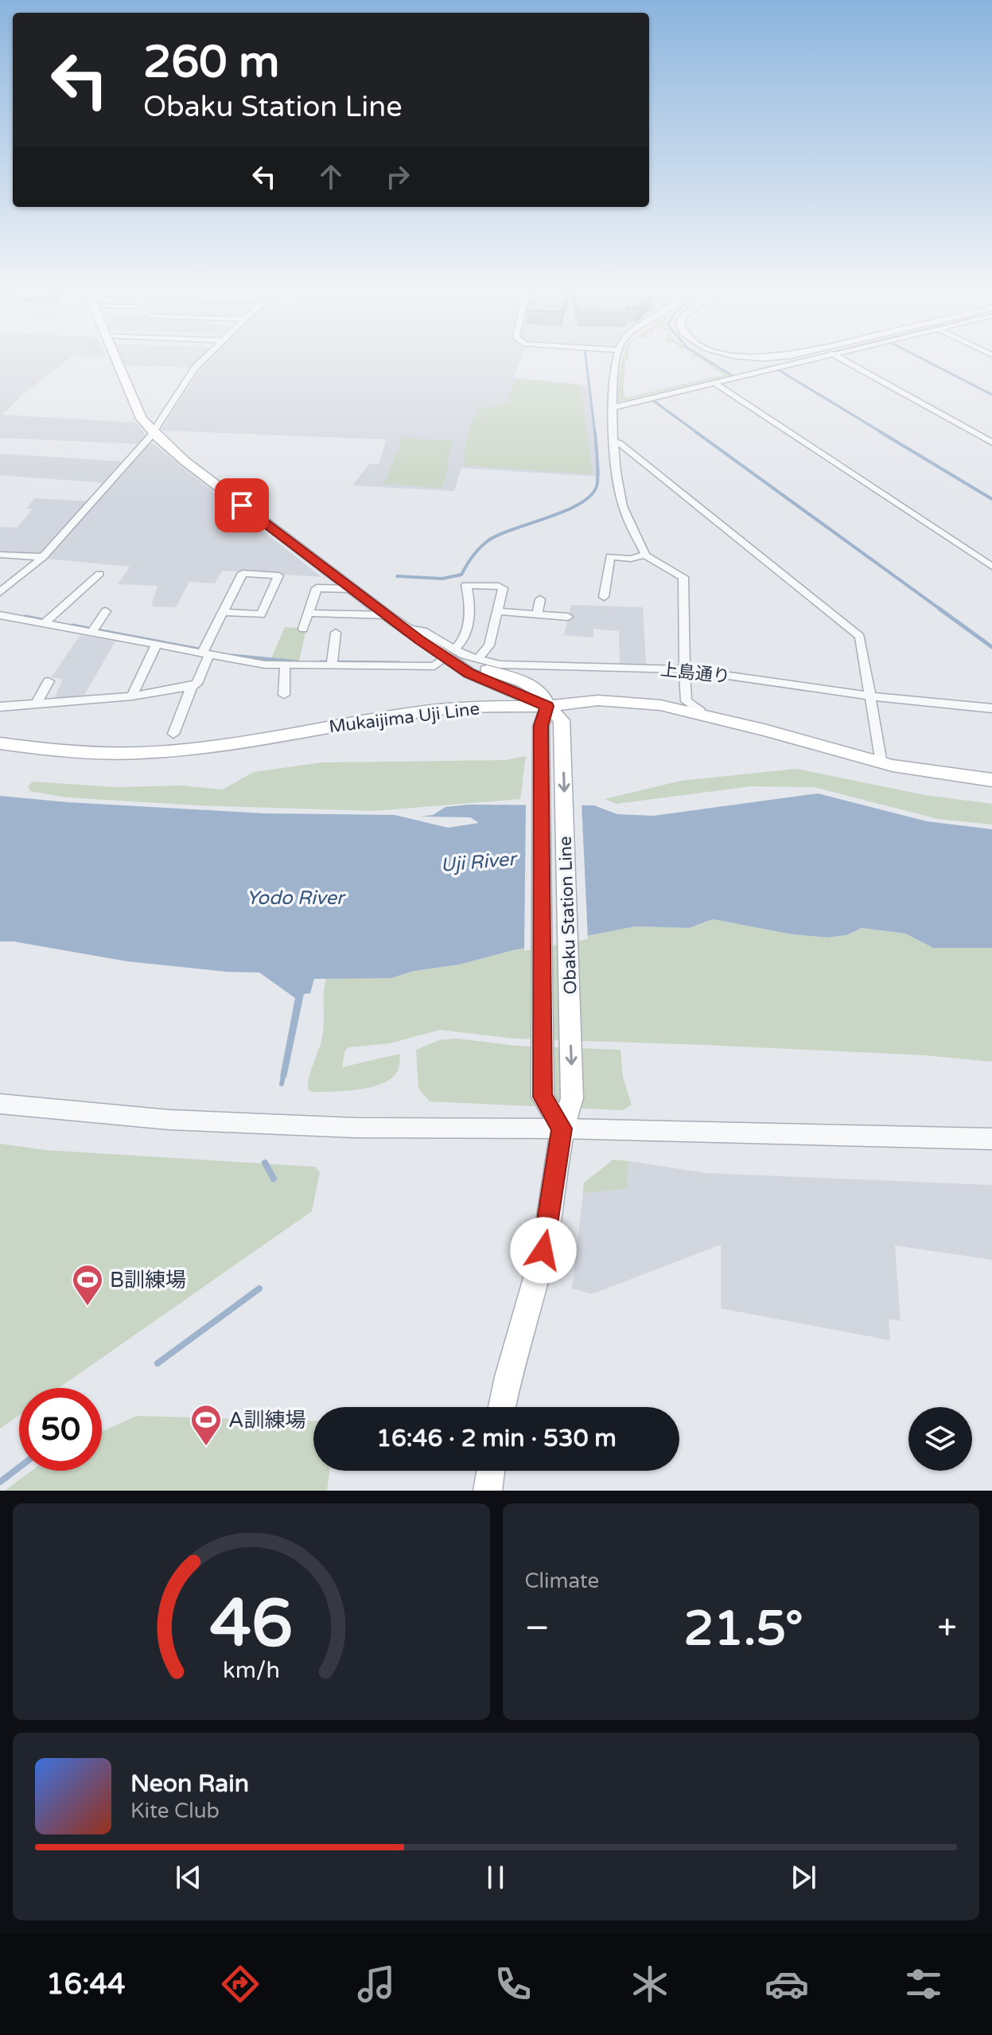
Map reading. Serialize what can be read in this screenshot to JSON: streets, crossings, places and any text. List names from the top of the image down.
{
  "streets": {
    "main road": ["Mukaijima Uji Line", "Obaku Station Line"],
    "street": ["上島通り"]
  },
  "crossings": [
    ["Mukaijima Uji Line", "Obaku Station Line"]
  ],
  "water": ["Uji River", "Yodo River"],
  "places": {
    "sports": ["B訓練場", "A訓練場"]
  },
  "page": {
    "turn": ["260 m", "Obaku Station Line"],
    "limit": "50",
    "trip": "16:46 · 2 min · 530 m",
    "tile": "Climate",
    "heat": ["−", "21.5°", "+"],
    "song": ["Neon Rain", "Kite Club"],
    "tabs": "16:44",
    "gauge": ["46", "km/h"]
  }
}
